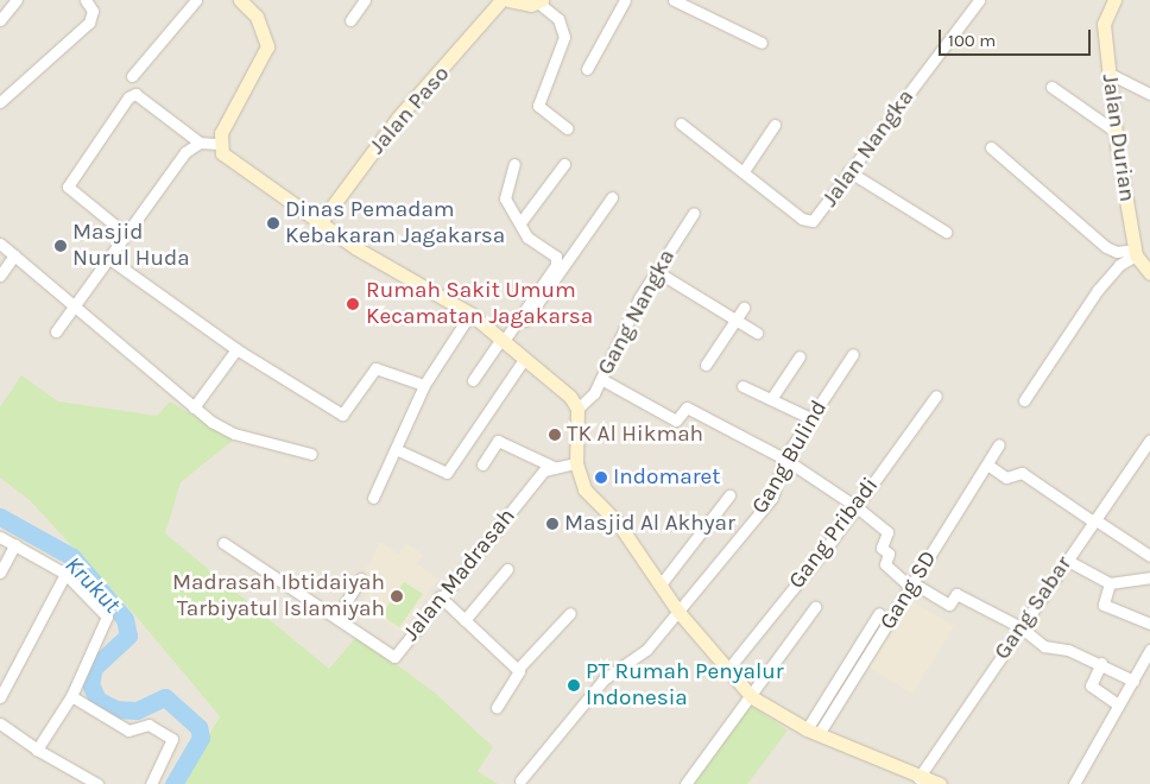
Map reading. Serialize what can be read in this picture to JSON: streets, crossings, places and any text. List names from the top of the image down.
{
  "streets": {
    "main road": ["Jalan Paso", "Jalan Durian"],
    "street": [
      "Jalan Nangka",
      "Gang Nangka",
      "Gang Bulind",
      "Gang Pribadi",
      "Jalan Madrasah",
      "Gang SD",
      "Gang Sabar"
    ]
  },
  "water": ["Krukut"],
  "places": [
    "Dinas Pemadam Kebakaran Jagakarsa",
    "Masjid Nurul Huda",
    "Rumah Sakit Umum Kecamatan Jagakarsa",
    "TK Al Hikmah",
    "Indomaret",
    "Masjid Al Akhyar",
    "Madrasah Ibtidaiyah Tarbiyatul Islamiyah",
    "PT Rumah Penyalur Indonesia"
  ],
  "scale_bar": "100 m"
}
